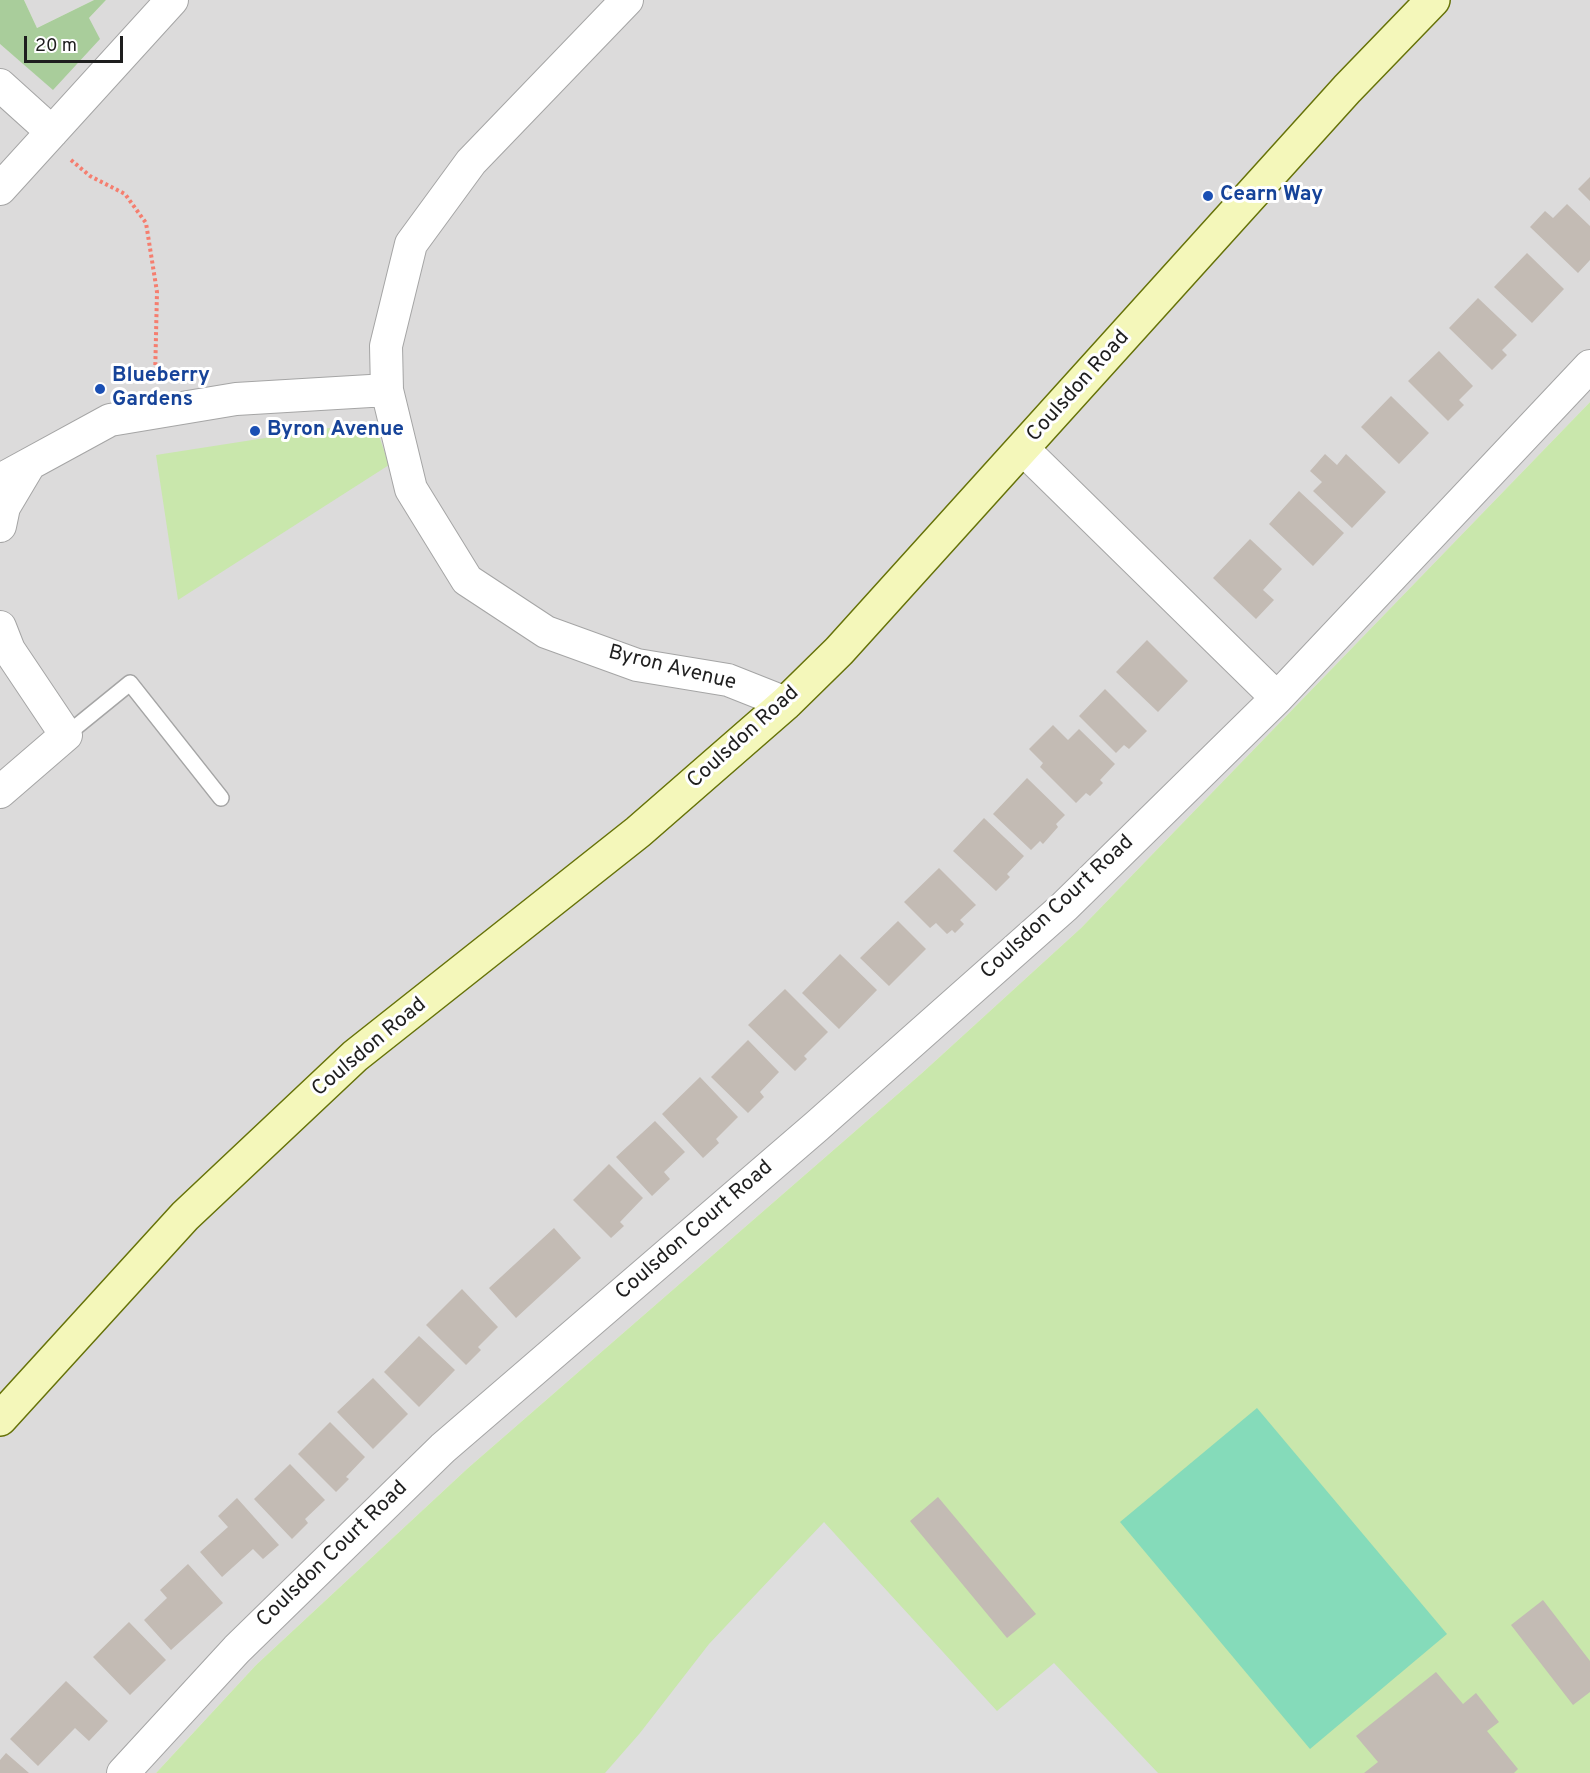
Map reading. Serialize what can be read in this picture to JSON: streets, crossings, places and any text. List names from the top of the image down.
{
  "streets": {
    "main road": ["Coulsdon Road"],
    "street": ["Byron Avenue", "Coulsdon Court Road"]
  },
  "crossings": [
    ["Coulsdon Road", "Byron Avenue"]
  ],
  "places": ["Cearn Way", "Blueberry Gardens", "Byron Avenue"],
  "scale_bar": "20 m"
}
